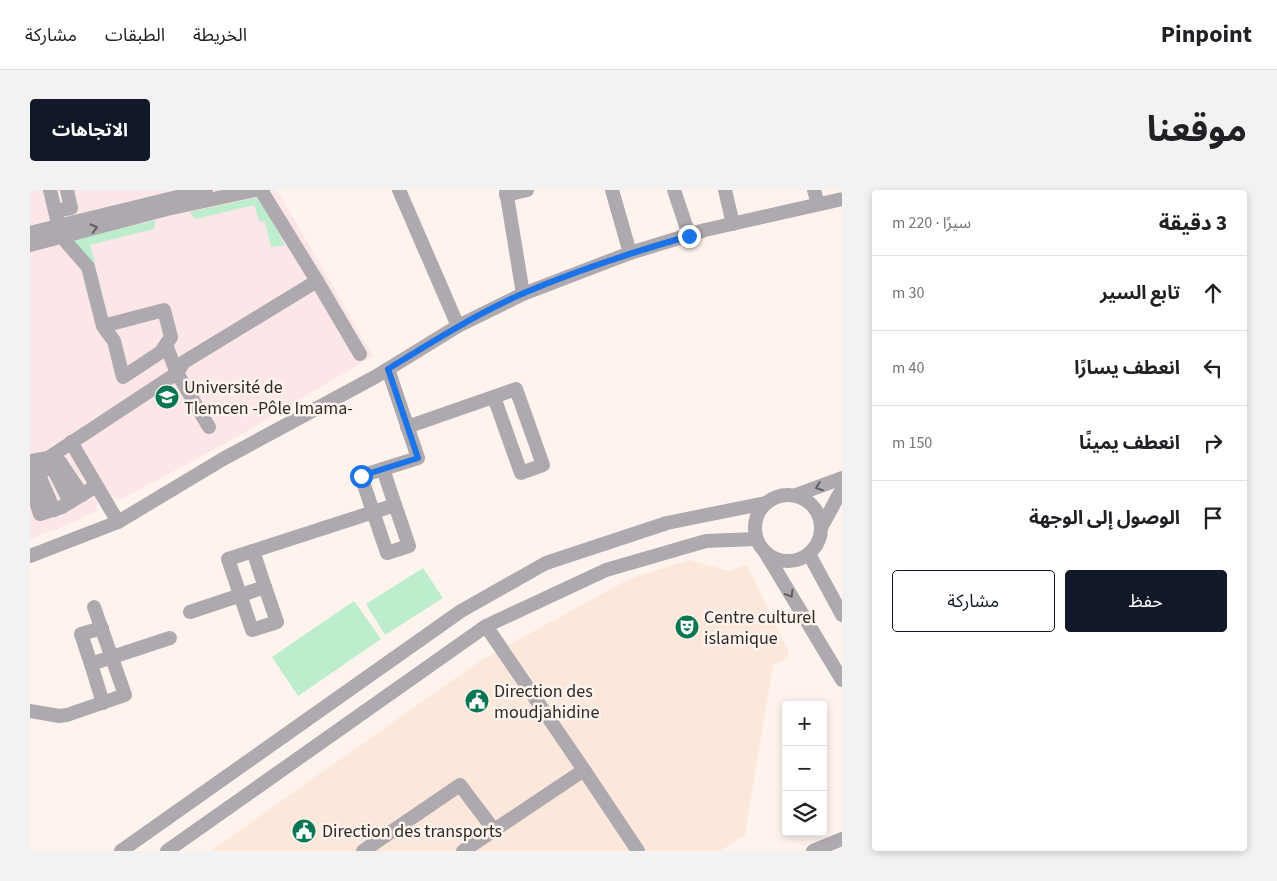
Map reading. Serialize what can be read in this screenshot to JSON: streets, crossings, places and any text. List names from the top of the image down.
{
  "places": {
    "school or university": ["Université de Tlemcen -Pôle Imama-"],
    "theatre": ["Centre culturel islamique"],
    "public building": ["Direction des moudjahidine", "Direction des transports"]
  },
  "page": {
    "header": "Pinpoint",
    "nav": ["الخريطة", "الطبقات", "مشاركة"],
    "title": "موقعنا",
    "buttons": [
      "الاتجاهات",
      ["حفظ", "مشاركة"]
    ],
    "heading": ["3 دقيقة", "سيرًا · 220 m"],
    "list": [
      ["تابع السير", "30 m"],
      ["انعطف يسارًا", "40 m"],
      ["انعطف يمينًا", "150 m"],
      "الوصول إلى الوجهة"
    ],
    "map_buttons": ["+", "−"]
  }
}
